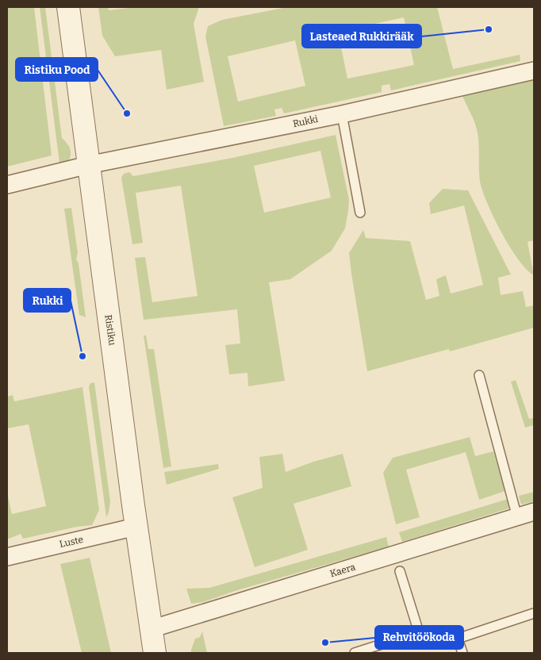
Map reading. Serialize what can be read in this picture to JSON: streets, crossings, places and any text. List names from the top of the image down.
{
  "streets": {
    "street": [
      "Rukki",
      "Ristiku",
      "Luste",
      "Kaera"
    ]
  },
  "crossings": [
    ["Rukki", "Ristiku"],
    ["Ristiku", "Luste"],
    ["Ristiku", "Kaera"]
  ],
  "places": [
    "Lasteaed Rukkirääk",
    "Ristiku Pood",
    "Rukki",
    "Rehvitöökoda"
  ]
}
